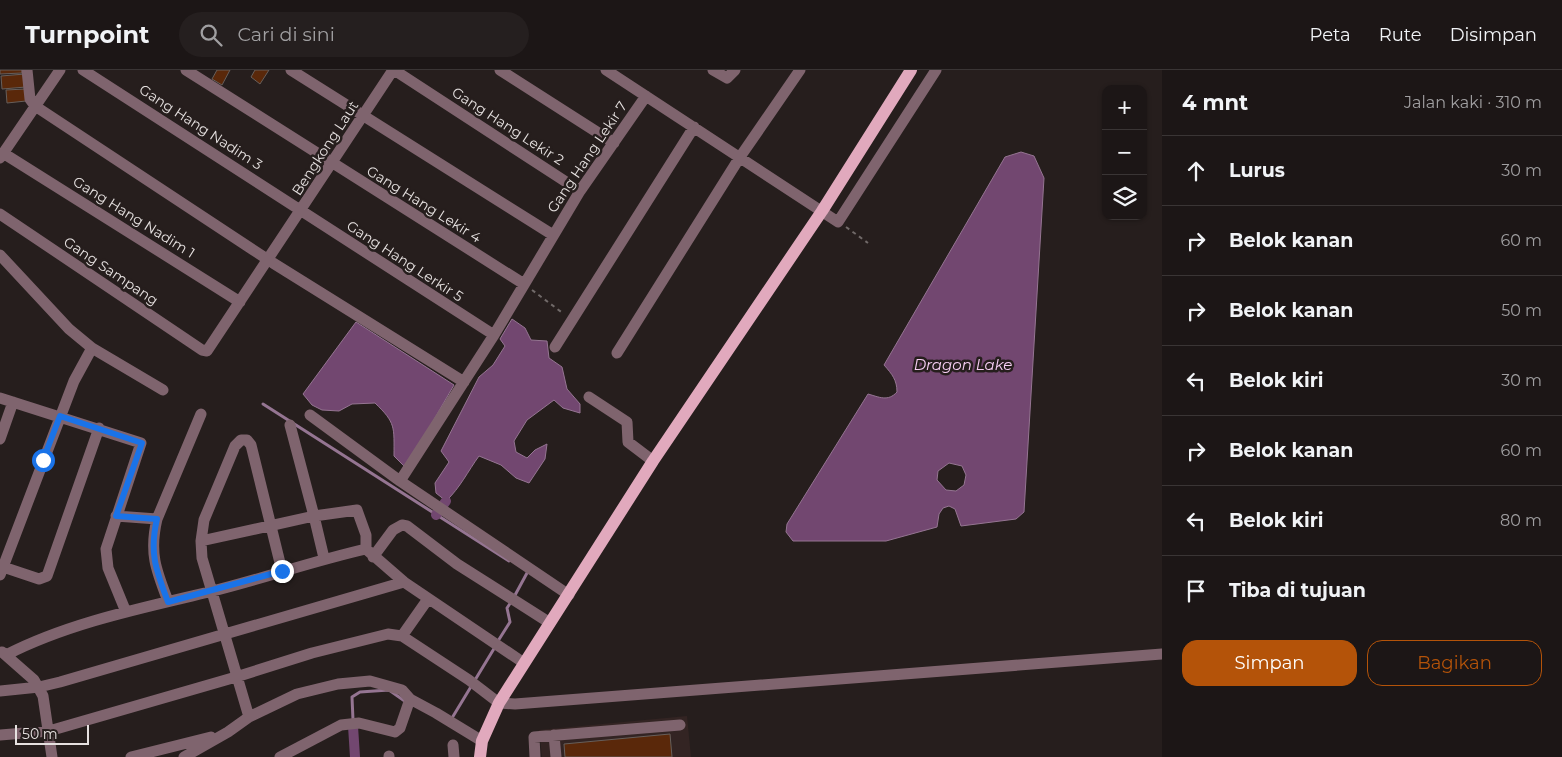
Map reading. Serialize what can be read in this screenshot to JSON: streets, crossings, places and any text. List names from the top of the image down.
{
  "streets": {
    "street": [
      "Gang Hang Lekir 2",
      "Gang Hang Nadim 3",
      "Bengkong Laut",
      "Gang Hang Lekir 7",
      "Gang Hang Lekir 4",
      "Gang Hang Nadim 1",
      "Gang Hang Lerkir 5",
      "Gang Sampang"
    ]
  },
  "crossings": [
    ["Gang Hang Lekir 2", "Bengkong Laut"],
    ["Gang Hang Lekir 2", "Gang Hang Lekir 7"],
    ["Gang Hang Nadim 3", "Bengkong Laut"],
    ["Gang Hang Nadim 3", "Gang Hang Lerkir 5"],
    ["Bengkong Laut", "Gang Hang Lekir 4"],
    ["Bengkong Laut", "Gang Hang Nadim 1"],
    ["Bengkong Laut", "Gang Hang Lerkir 5"],
    ["Bengkong Laut", "Gang Sampang"],
    ["Gang Hang Lekir 7", "Gang Hang Lekir 4"],
    ["Gang Hang Lekir 7", "Gang Hang Lerkir 5"]
  ],
  "water": ["Dragon Lake"],
  "scale_bar": "50 m",
  "page": {
    "header": "Turnpoint",
    "search": "Cari di sini",
    "nav": ["Peta", "Rute", "Disimpan"],
    "heading": ["4 mnt", "Jalan kaki · 310 m"],
    "map_buttons": ["+", "−"],
    "list": [
      ["Lurus", "30 m"],
      ["Belok kanan", "60 m"],
      ["Belok kanan", "50 m"],
      ["Belok kiri", "30 m"],
      ["Belok kanan", "60 m"],
      ["Belok kiri", "80 m"],
      "Tiba di tujuan"
    ],
    "buttons": ["Simpan", "Bagikan"],
    "scale": "50 m"
  }
}
